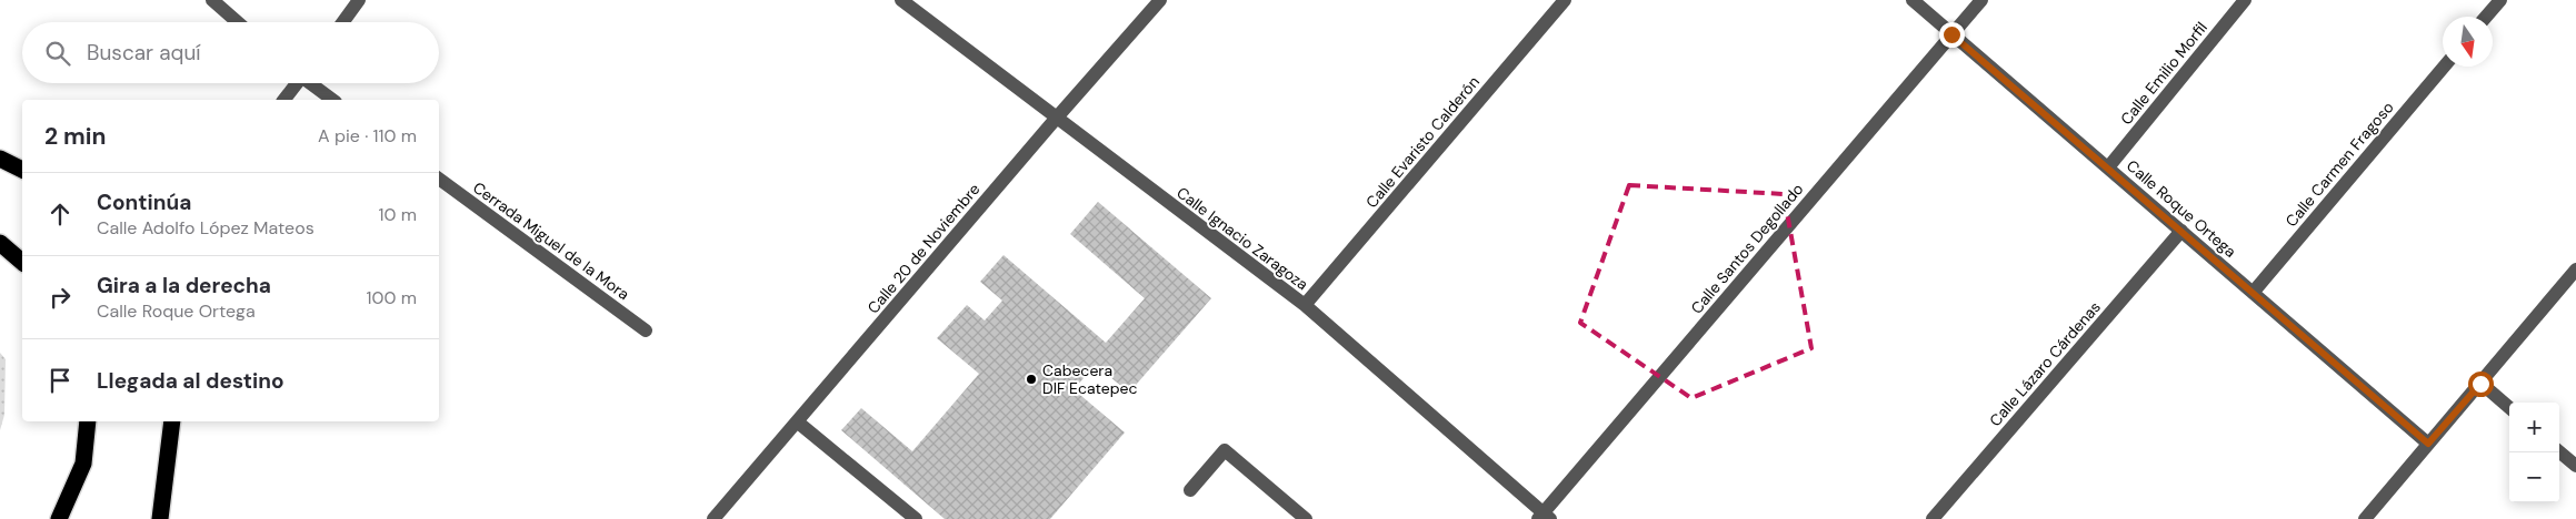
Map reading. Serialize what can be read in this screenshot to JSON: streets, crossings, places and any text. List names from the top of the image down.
{
  "streets": {
    "street": [
      "Calle Emilio Morfil",
      "Calle Evaristo Calderón",
      "Calle Carmen Fragoso",
      "Calle Roque Ortega",
      "Calle Ignacio Zaragoza",
      "Cerrada Miguel de la Mora",
      "Calle 20 de Noviembre",
      "Calle Santos Degollado",
      "Calle Lázaro Cárdenas"
    ]
  },
  "crossings": [
    ["Calle Emilio Morfil", "Calle Roque Ortega"],
    ["Calle Evaristo Calderón", "Calle Ignacio Zaragoza"],
    ["Calle Carmen Fragoso", "Calle Roque Ortega"],
    ["Calle Roque Ortega", "Calle Santos Degollado"],
    ["Calle Roque Ortega", "Calle Lázaro Cárdenas"],
    ["Calle Ignacio Zaragoza", "Calle 20 de Noviembre"],
    ["Calle Ignacio Zaragoza", "Calle Santos Degollado"]
  ],
  "places": ["Cabecera DIF Ecatepec"],
  "north": "bottom",
  "page": {
    "search": "Buscar aquí",
    "heading": ["2 min", "A pie · 110 m"],
    "list": [
      ["Continúa", "Calle Adolfo López Mateos", "10 m"],
      ["Gira a la derecha", "Calle Roque Ortega", "100 m"],
      "Llegada al destino"
    ],
    "map_buttons": ["+", "−"]
  }
}
